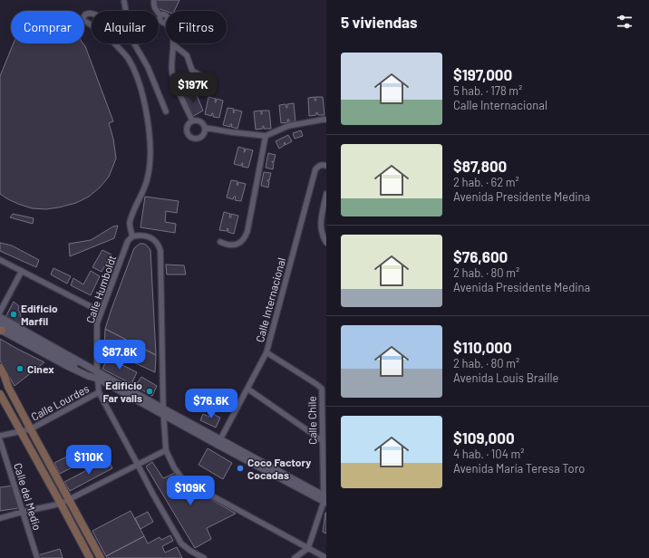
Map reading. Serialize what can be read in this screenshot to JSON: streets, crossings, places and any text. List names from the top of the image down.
{
  "streets": {
    "street": [
      "Calle Humboldt",
      "Calle Internacional",
      "Calle Lourdes",
      "Calle Chile",
      "Calle del Medio"
    ]
  },
  "crossings": [
    ["Calle Humboldt", "Calle Lourdes"],
    ["Calle Internacional", "Calle Chile"]
  ],
  "places": [
    "Edificio Marfil",
    "Cinex",
    "Edificio Far valls",
    "Coco Factory Cocadas"
  ],
  "page": {
    "heading": "5 viviendas",
    "chip": ["Comprar", "Alquilar", "Filtros"],
    "list": [
      {
        "name": "$197,000",
        "note": "5 hab. · 178 m² · Calle Internacional"
      },
      {
        "name": "$87,800",
        "note": "2 hab. · 62 m² · Avenida Presidente Medina"
      },
      {
        "name": "$76,600",
        "note": "2 hab. · 80 m² · Avenida Presidente Medina"
      },
      {
        "name": "$110,000",
        "note": "2 hab. · 80 m² · Avenida Louis Braille"
      },
      {
        "name": "$109,000",
        "note": "4 hab. · 104 m² · Avenida María Teresa Toro"
      }
    ],
    "price": [
      "$197K",
      "$87.8K",
      "$76.6K",
      "$110K",
      "$109K"
    ]
  }
}
